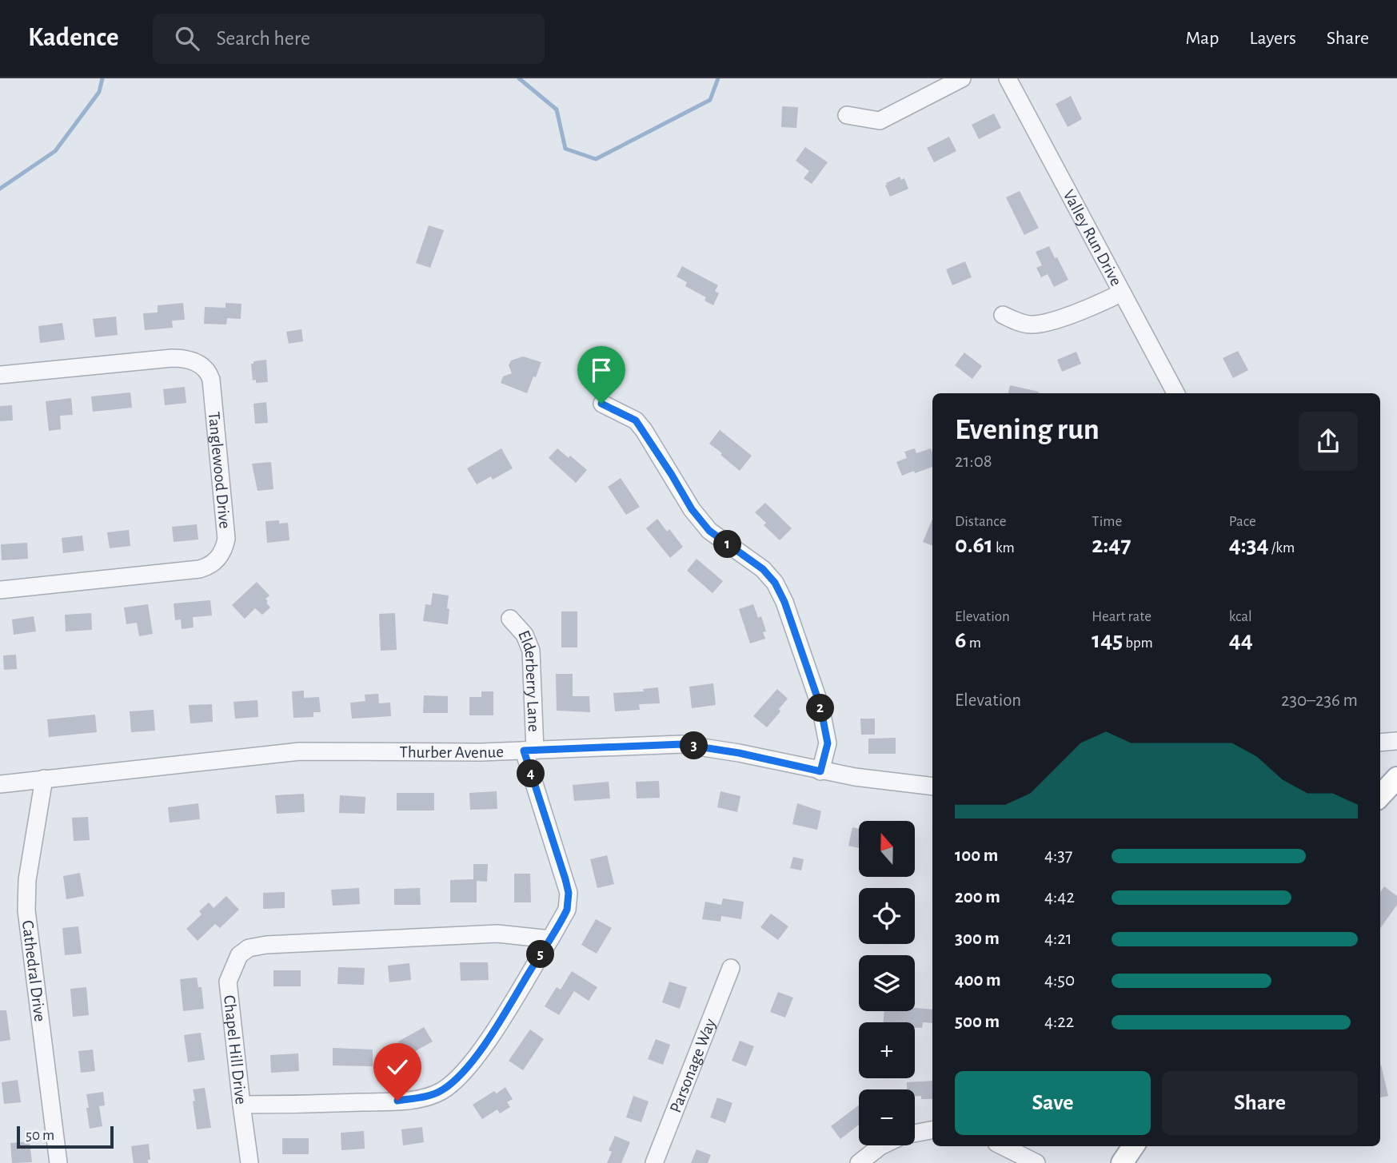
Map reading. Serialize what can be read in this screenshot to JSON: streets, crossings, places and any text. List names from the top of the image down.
{
  "streets": {
    "street": [
      "Valley Run Drive",
      "Tanglewood Drive",
      "Elderberry Lane",
      "Thurber Avenue",
      "Cathedral Drive",
      "Chapel Hill Drive",
      "Parsonage Way"
    ]
  },
  "crossings": [
    ["Elderberry Lane", "Thurber Avenue"],
    ["Elderberry Lane", "Chapel Hill Drive"],
    ["Thurber Avenue", "Cathedral Drive"],
    ["Thurber Avenue", "Chapel Hill Drive"]
  ],
  "scale_bar": "50 m",
  "north": "top",
  "page": {
    "header": "Kadence",
    "search": "Search here",
    "nav": ["Map", "Layers", "Share"],
    "heading": ["Evening run", "21:08"],
    "stats": [
      ["Distance", "0.61 km"],
      ["Time", "2:47"],
      ["Pace", "4:34 /km"],
      ["Elevation", "6 m"],
      ["Heart rate", "145 bpm"],
      ["kcal", "44"]
    ],
    "pins": [
      "1",
      "2",
      "3",
      "4",
      "5"
    ],
    "chart": ["Elevation", "230–236 m"],
    "map_buttons": ["+", "−"],
    "list": [
      {
        "name": "100 m",
        "note": "4:37"
      },
      {
        "name": "200 m",
        "note": "4:42"
      },
      {
        "name": "300 m",
        "note": "4:21"
      },
      {
        "name": "400 m",
        "note": "4:50"
      },
      {
        "name": "500 m",
        "note": "4:22"
      }
    ],
    "buttons": ["Save", "Share"],
    "scale": "50 m"
  }
}
